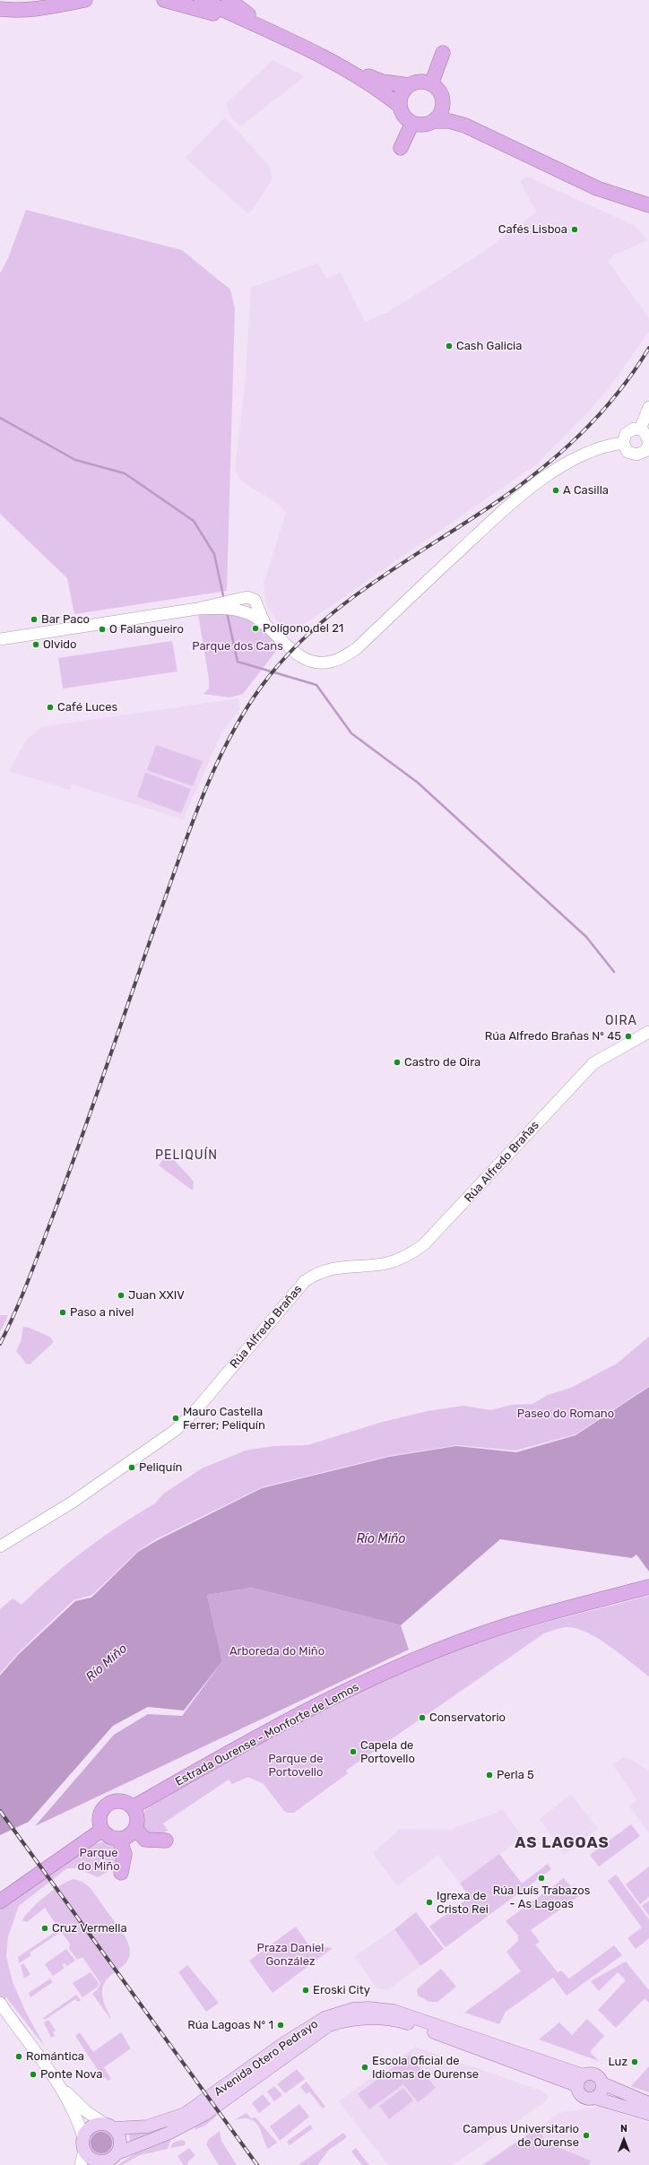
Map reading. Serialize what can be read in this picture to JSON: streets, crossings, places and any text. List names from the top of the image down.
{
  "streets": {
    "highway": ["Estrada Ourense - Monforte de Lemos"],
    "main road": ["Avenida Otero Pedrayo"],
    "street": ["Rúa Alfredo Brañas"]
  },
  "districts": ["OIRA", "PELIQUÍN", "AS LAGOAS"],
  "water": ["Río Miño"],
  "parks": [
    "Parque dos Cans",
    "Paseo do Romano",
    "Arboreda do Miño",
    "Parque de Portovello",
    "Parque do Miño",
    "Praza Daniel González"
  ],
  "places": [
    "Cafés Lisboa",
    "Cash Galicia",
    "A Casilla",
    "Bar Paco",
    "Polígono del 21",
    "O Falangueiro",
    "Olvido",
    "Café Luces",
    "Rúa Alfredo Brañas Nº 45",
    "Castro de Oira",
    "Juan XXIV",
    "Paso a nivel",
    "Mauro Castella Ferrer; Peliquín",
    "Peliquín",
    "Conservatorio",
    "Capela de Portovello",
    "Perla 5",
    "Rúa Luís Trabazos - As Lagoas",
    "Igrexa de Cristo Rei",
    "Cruz Vermella",
    "Eroski City",
    "Rúa Lagoas Nº 1",
    "Romántica",
    "Luz",
    "Escola Oficial de Idiomas de Ourense",
    "Ponte Nova",
    "Campus Universitario de Ourense"
  ],
  "north": "top"
}
